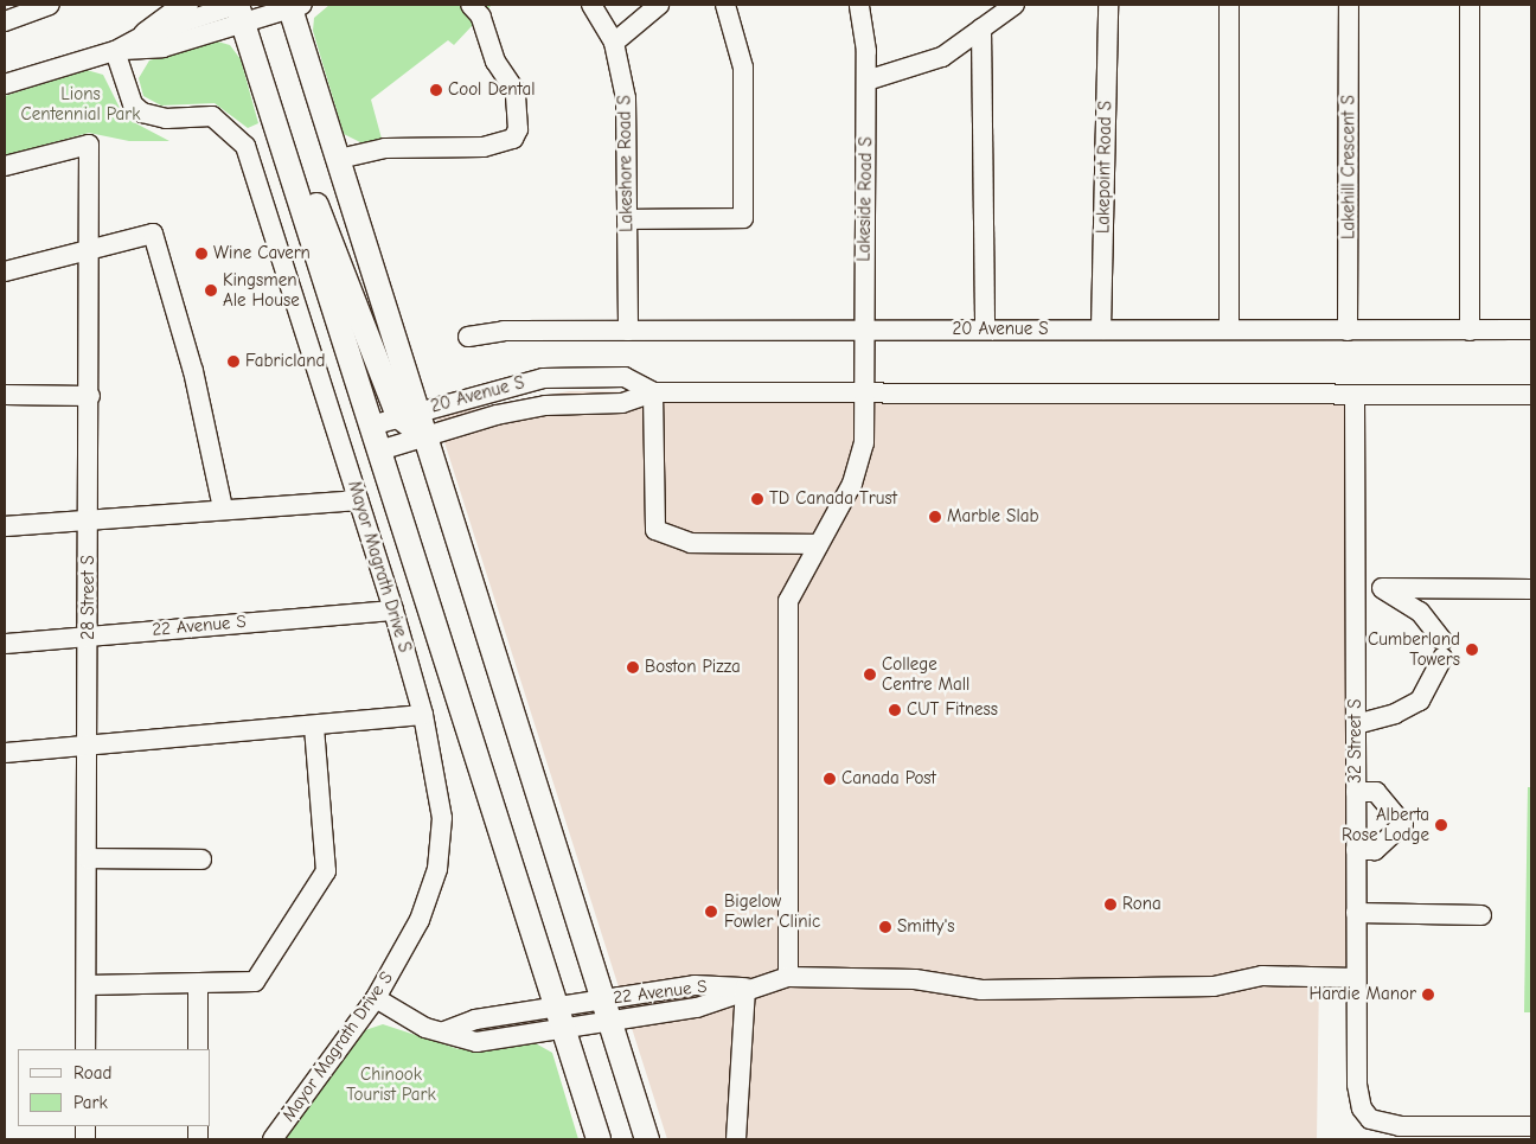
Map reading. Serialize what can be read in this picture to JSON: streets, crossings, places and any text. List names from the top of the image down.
{
  "streets": {
    "main road": ["Mayor Magrath Drive S"],
    "street": [
      "Lakeshore Road S",
      "Lakepoint Road S",
      "Lakehill Crescent S",
      "Lakeside Road S",
      "20 Avenue S",
      "28 Street S",
      "22 Avenue S",
      "32 Street S"
    ]
  },
  "crossings": [
    ["Lakeshore Road S", "20 Avenue S"],
    ["Lakepoint Road S", "20 Avenue S"],
    ["Lakehill Crescent S", "20 Avenue S"],
    ["Lakeside Road S", "20 Avenue S"],
    ["20 Avenue S", "Mayor Magrath Drive S"],
    ["20 Avenue S", "32 Street S"],
    ["Mayor Magrath Drive S", "22 Avenue S"],
    ["28 Street S", "22 Avenue S"]
  ],
  "parks": ["Lions Centennial Park", "Chinook Tourist Park"],
  "places": [
    "Cool Dental",
    "Wine Cavern",
    "Kingsmen Ale House",
    "Fabricland",
    "TD Canada Trust",
    "Marble Slab",
    "Cumberland Towers",
    "Boston Pizza",
    "College Centre Mall",
    "CUT Fitness",
    "Canada Post",
    "Alberta Rose Lodge",
    "Rona",
    "Bigelow Fowler Clinic",
    "Smitty's",
    "Hardie Manor"
  ],
  "legend": ["Road", "Park"]
}
